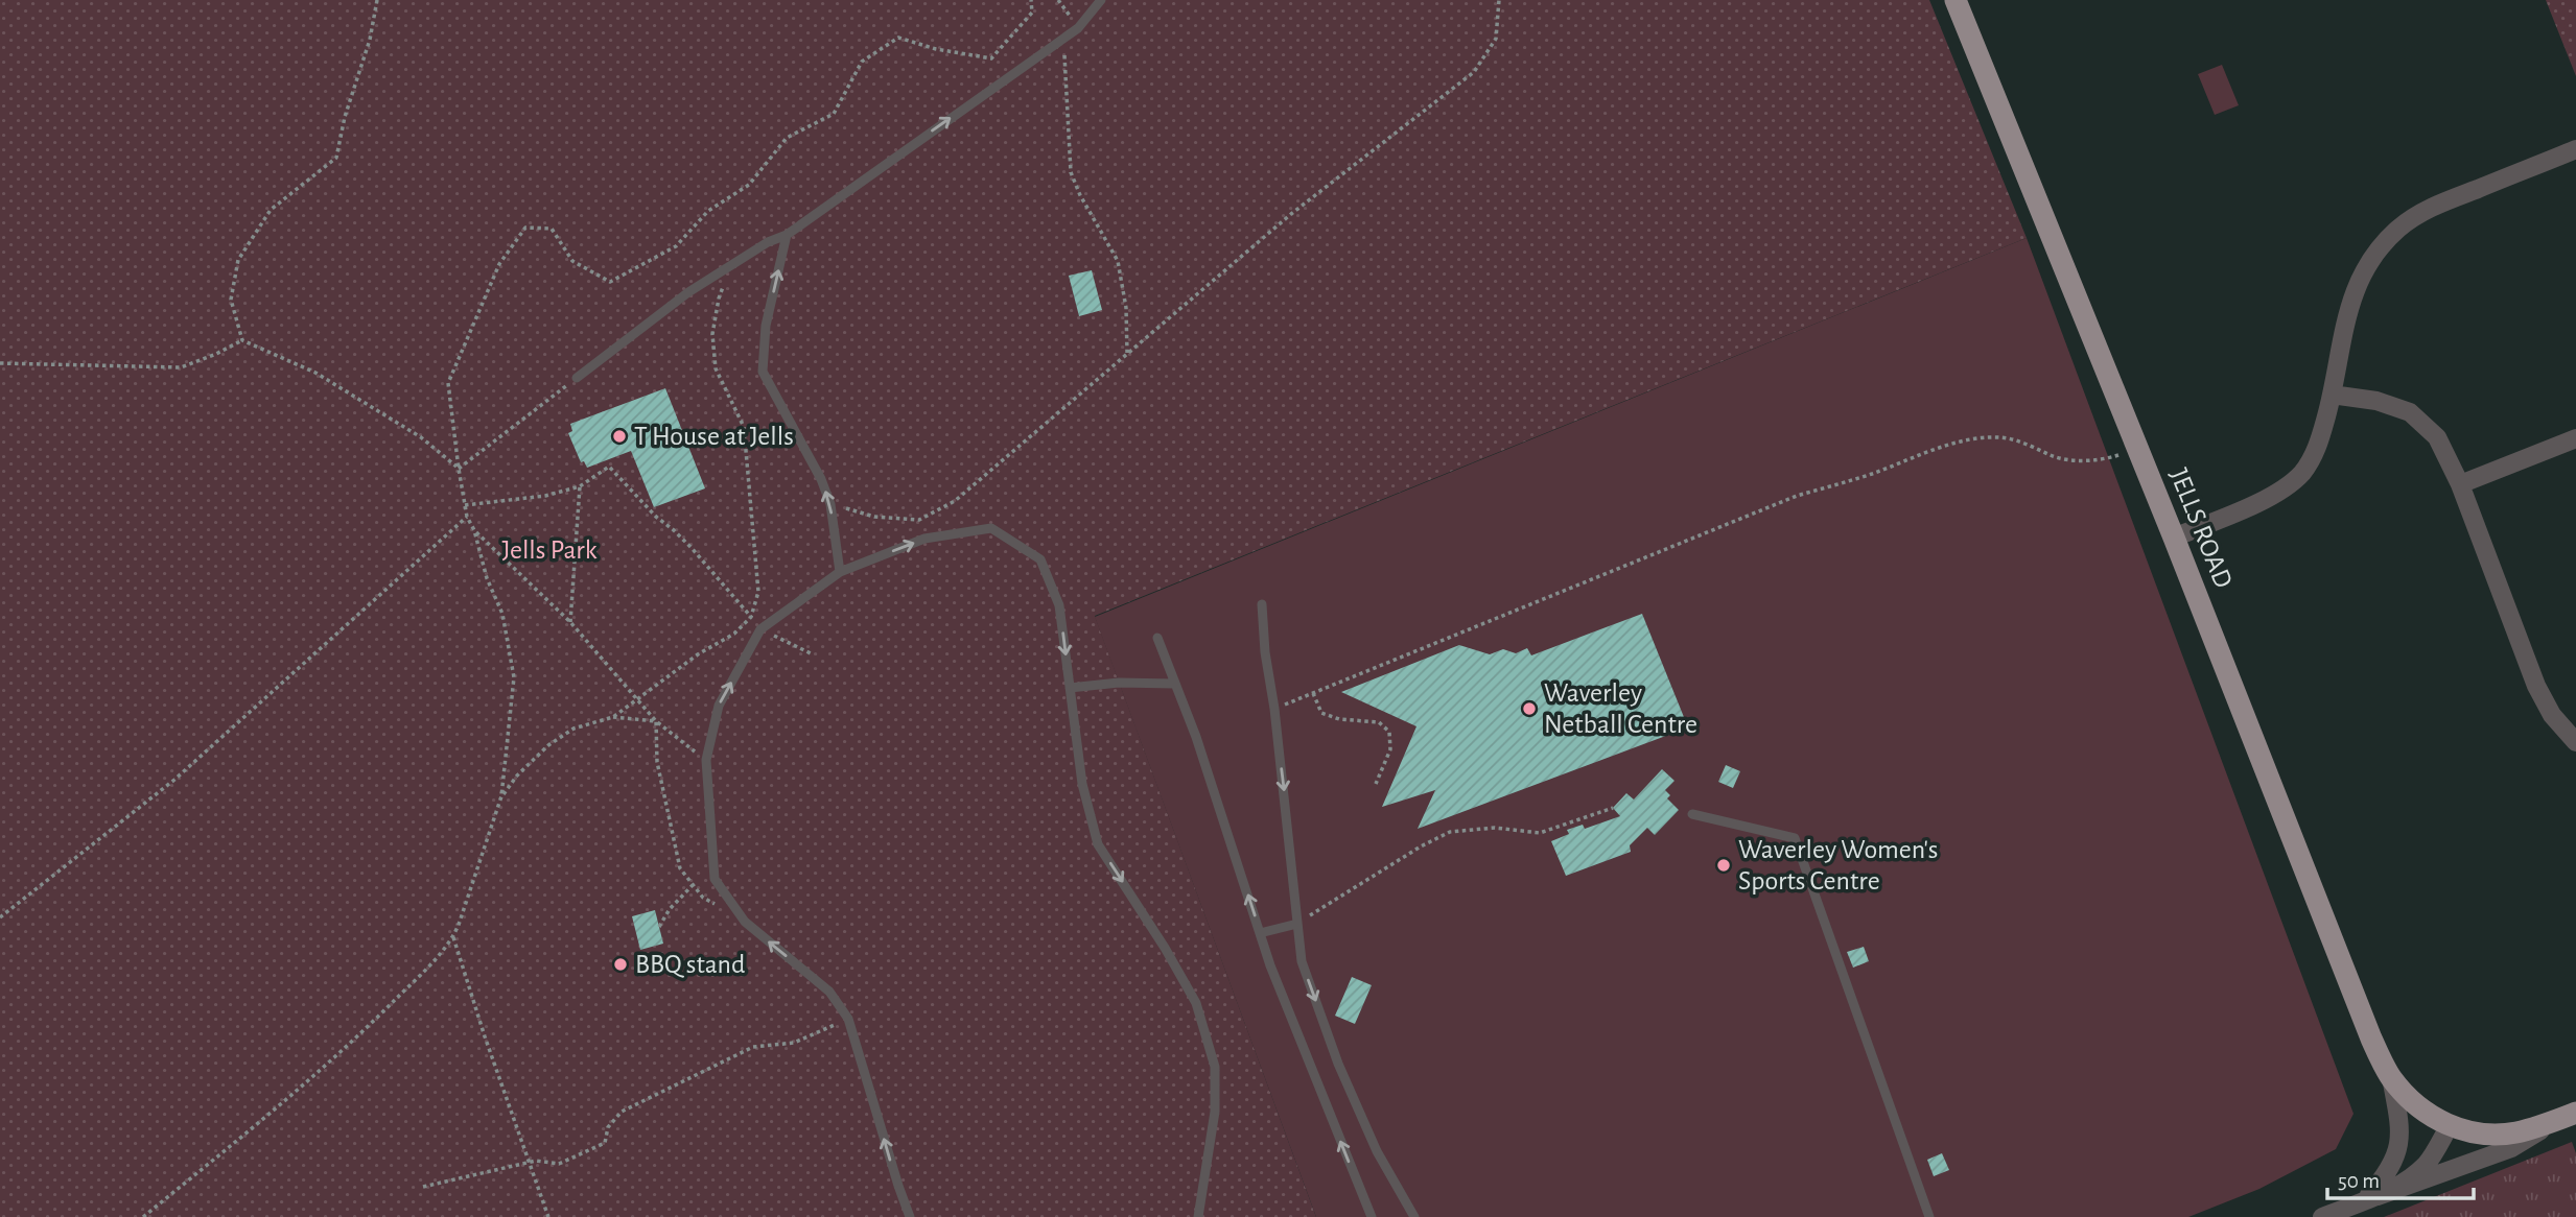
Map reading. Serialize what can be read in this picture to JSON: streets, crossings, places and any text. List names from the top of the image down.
{
  "streets": {
    "main road": ["JELLS ROAD"]
  },
  "parks": ["Jells Park"],
  "places": [
    "T House at Jells",
    "Waverley Netball Centre",
    "Waverley Women's Sports Centre",
    "BBQ stand"
  ],
  "scale_bar": "50 m"
}
